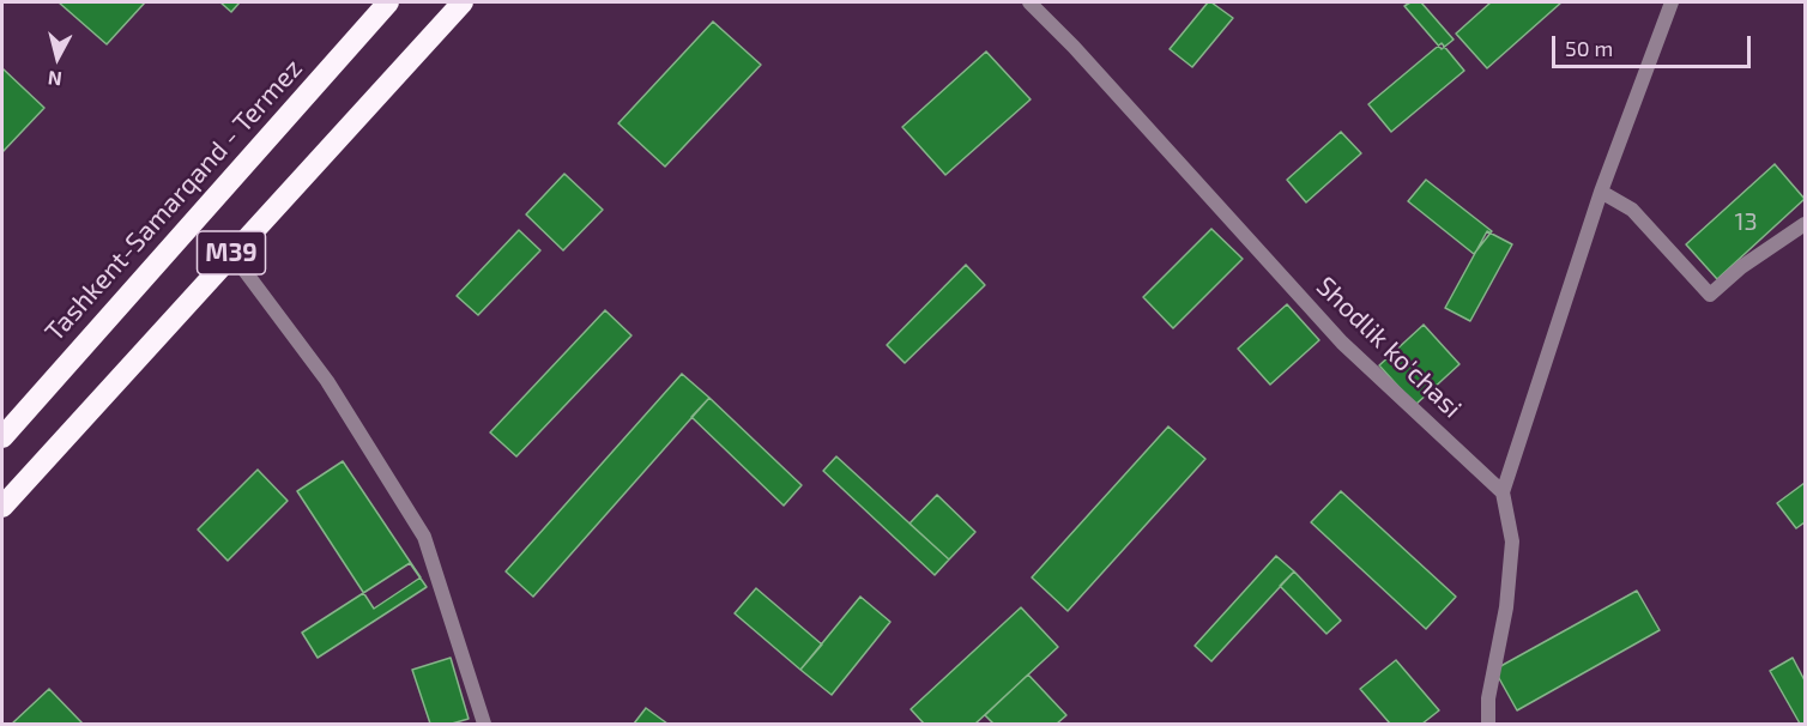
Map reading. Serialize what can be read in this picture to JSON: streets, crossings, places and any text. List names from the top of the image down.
{
  "streets": {
    "highway": ["Tashkent-Samarqand - Termez", "M39"],
    "street": ["Shodlik ko'chasi"]
  },
  "house_numbers": ["13"],
  "scale_bar": "50 m",
  "north": "bottom"
}
